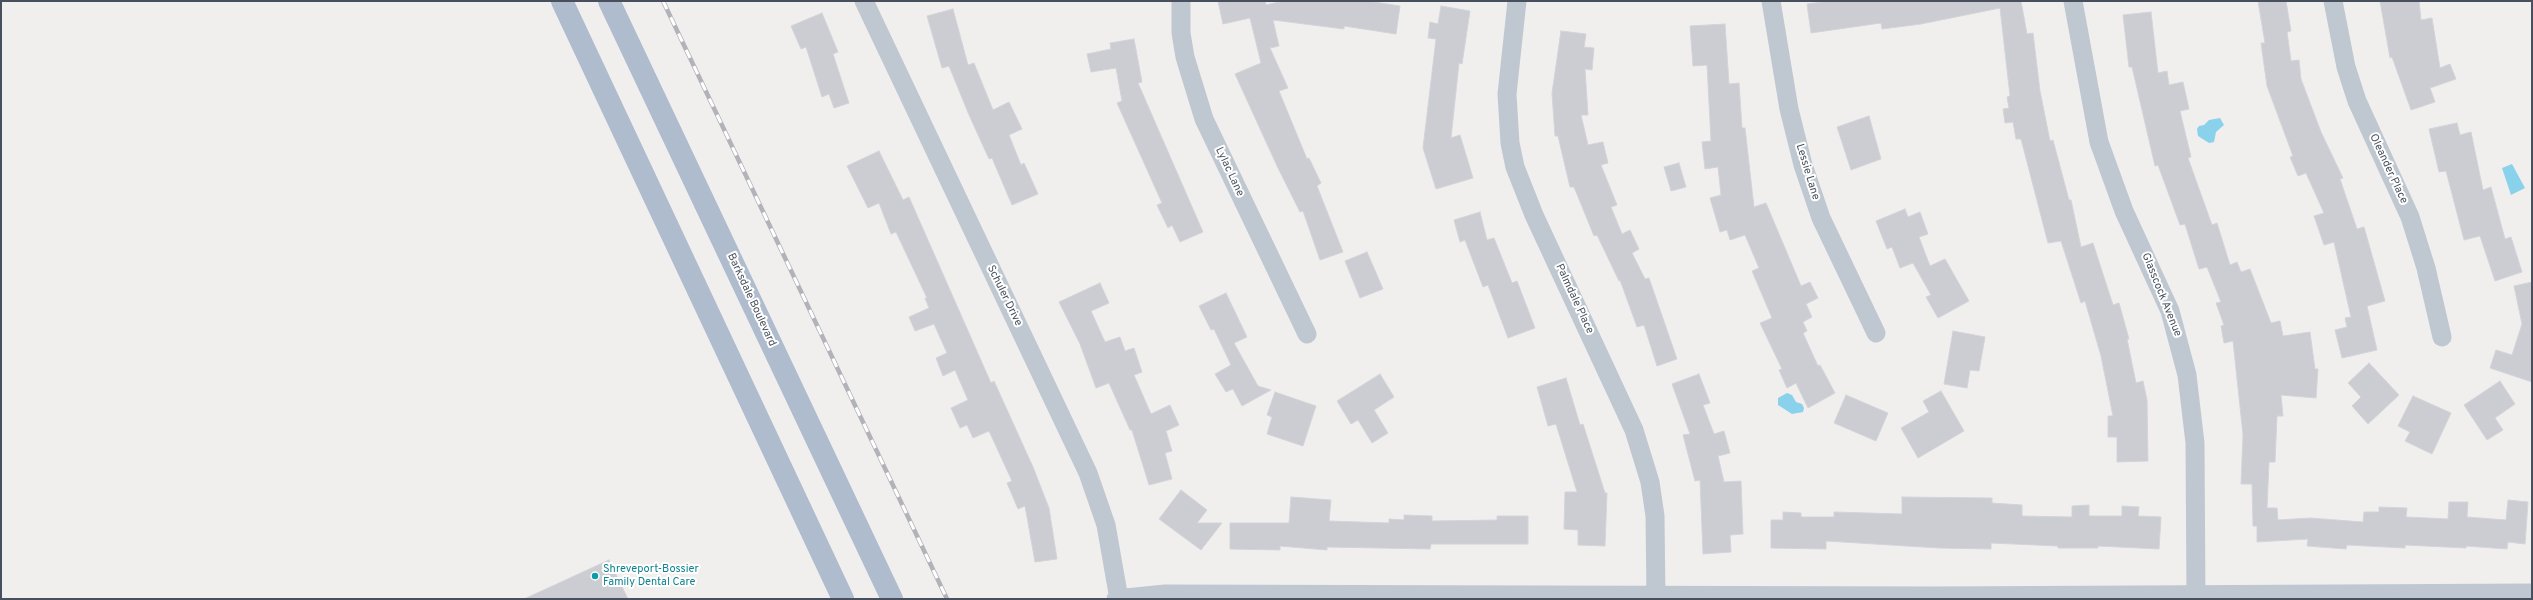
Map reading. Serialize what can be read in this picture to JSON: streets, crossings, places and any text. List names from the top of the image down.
{
  "streets": {
    "main road": ["Barksdale Boulevard"],
    "street": [
      "Oleander Place",
      "Lylac Lane",
      "Lessie Lane",
      "Glasscock Avenue",
      "Schuler Drive",
      "Palmdale Place"
    ]
  },
  "places": ["Shreveport-Bossier Family Dental Care"]
}
